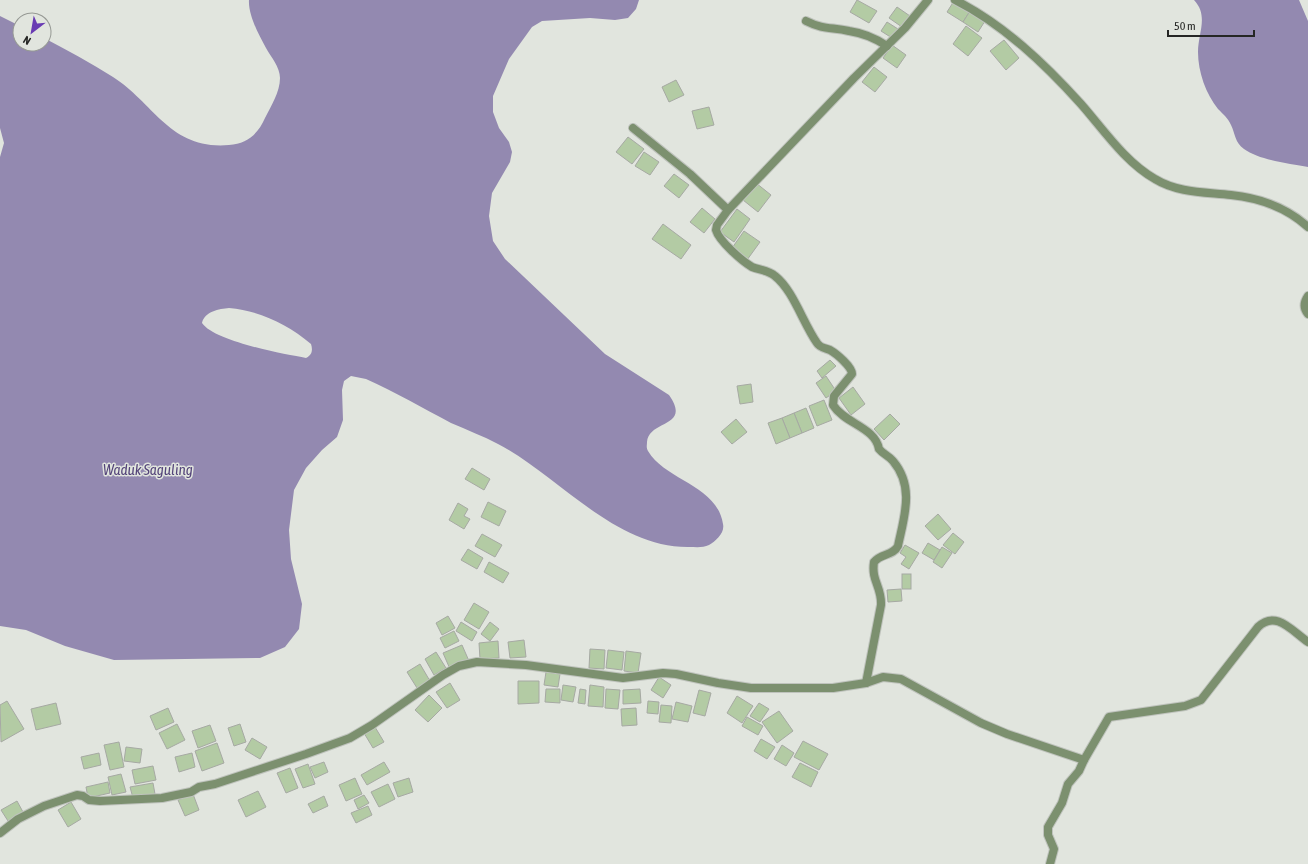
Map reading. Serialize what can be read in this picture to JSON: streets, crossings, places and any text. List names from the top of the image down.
{
  "water": ["Waduk Saguling"],
  "scale_bar": "50 m",
  "north": "bottom left"
}
